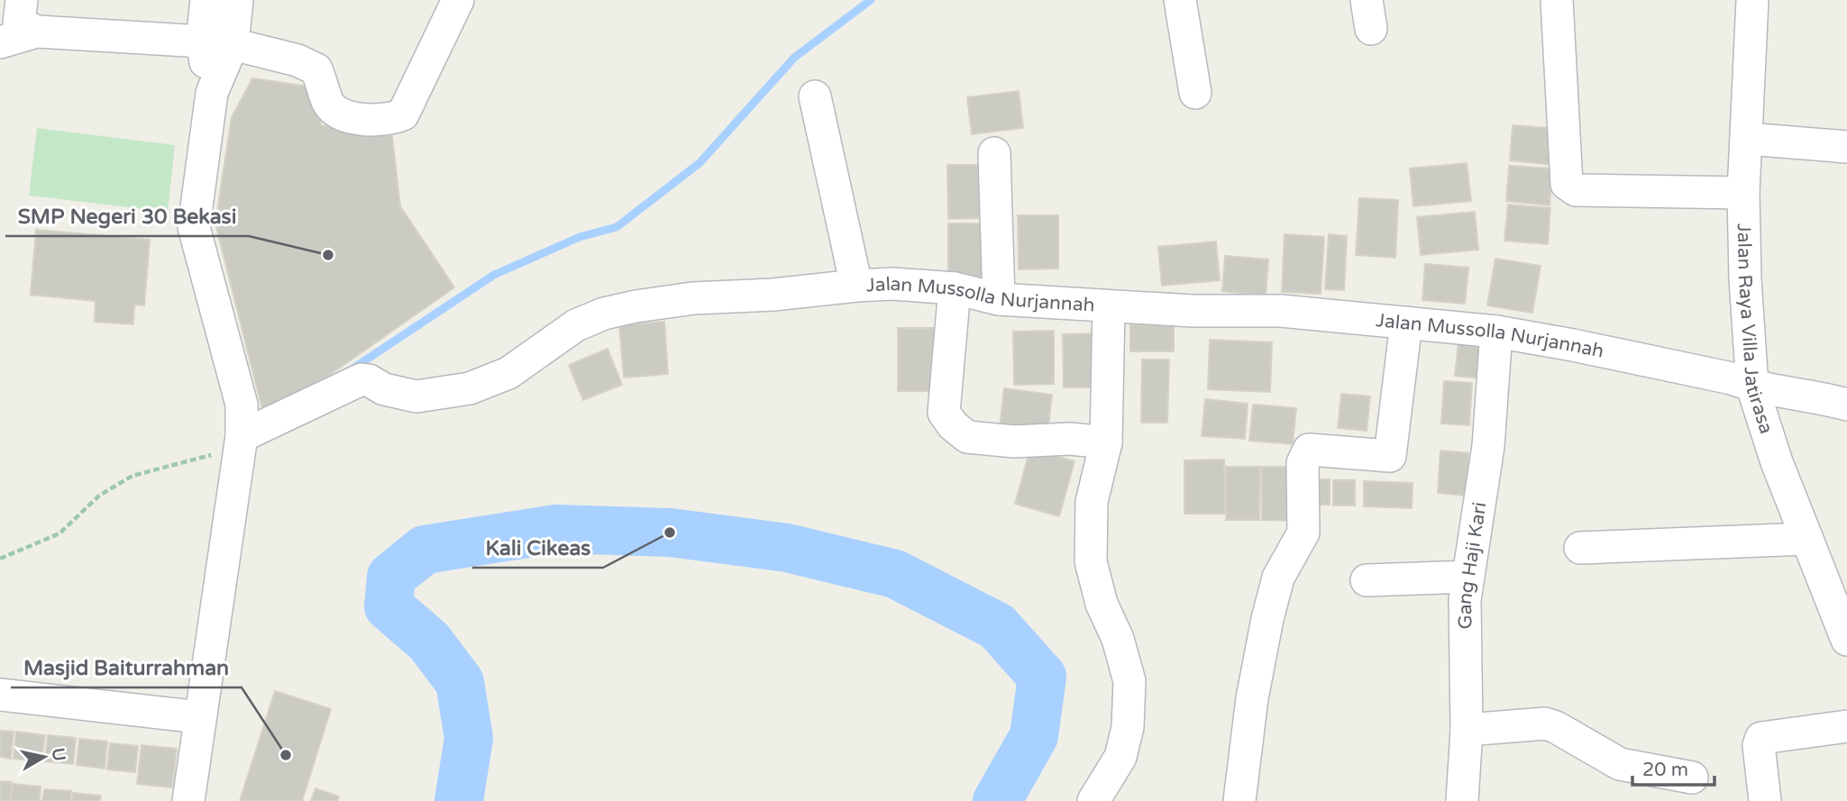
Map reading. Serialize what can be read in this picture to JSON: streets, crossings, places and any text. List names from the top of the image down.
{
  "streets": {
    "street": ["Jalan Mussolla Nurjannah", "Jalan Raya Villa Jatirasa", "Gang Haji Kari"]
  },
  "crossings": [
    ["Jalan Mussolla Nurjannah", "Jalan Raya Villa Jatirasa"],
    ["Jalan Mussolla Nurjannah", "Gang Haji Kari"]
  ],
  "places": ["SMP Negeri 30 Bekasi", "Kali Cikeas", "Masjid Baiturrahman"],
  "scale_bar": "20 m",
  "north": "right"
}
